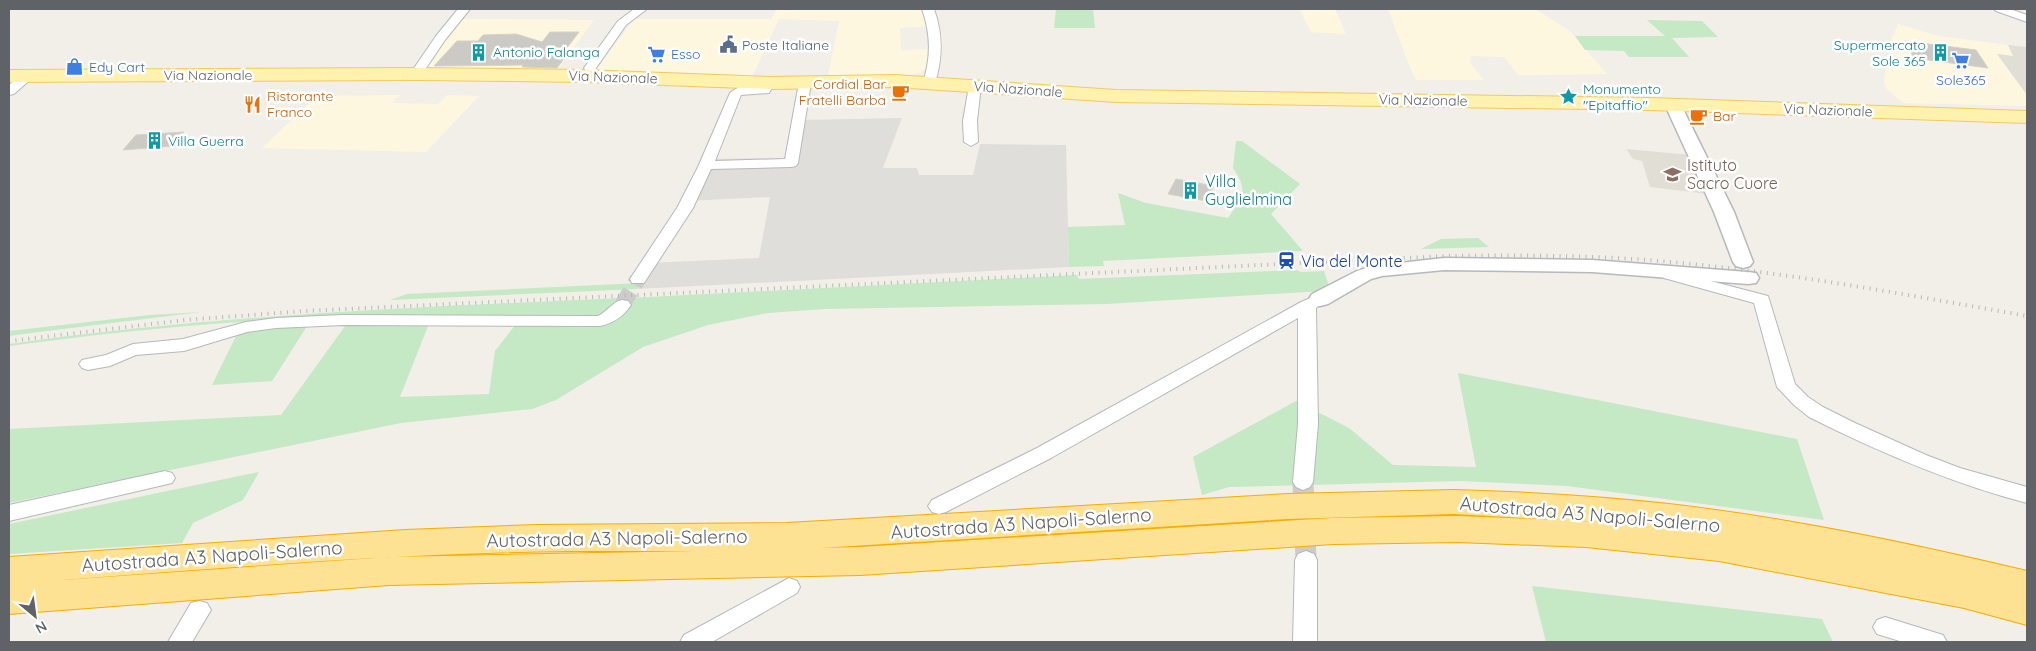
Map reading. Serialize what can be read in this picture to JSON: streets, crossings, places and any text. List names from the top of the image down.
{
  "streets": {
    "highway": ["Autostrada A3 Napoli-Salerno"],
    "main road": ["Via Nazionale"]
  },
  "places": {
    "public building": ["Poste Italiane"],
    "building": [
      "Antonio Falanga",
      "Supermercato Sole 365",
      "Villa Guerra",
      "Villa Guglielmina"
    ],
    "supermarket": ["Esso", "Sole365"],
    "shop": ["Edy Cart"],
    "cafe": ["Cordial Bar Fratelli Barba", "Bar"],
    "place": ["Monumento \"Epitaffio\""],
    "restaurant": ["Ristorante Franco"],
    "school or university": ["Istituto Sacro Cuore"],
    "station": ["Via del Monte"]
  },
  "north": "bottom right"
}
